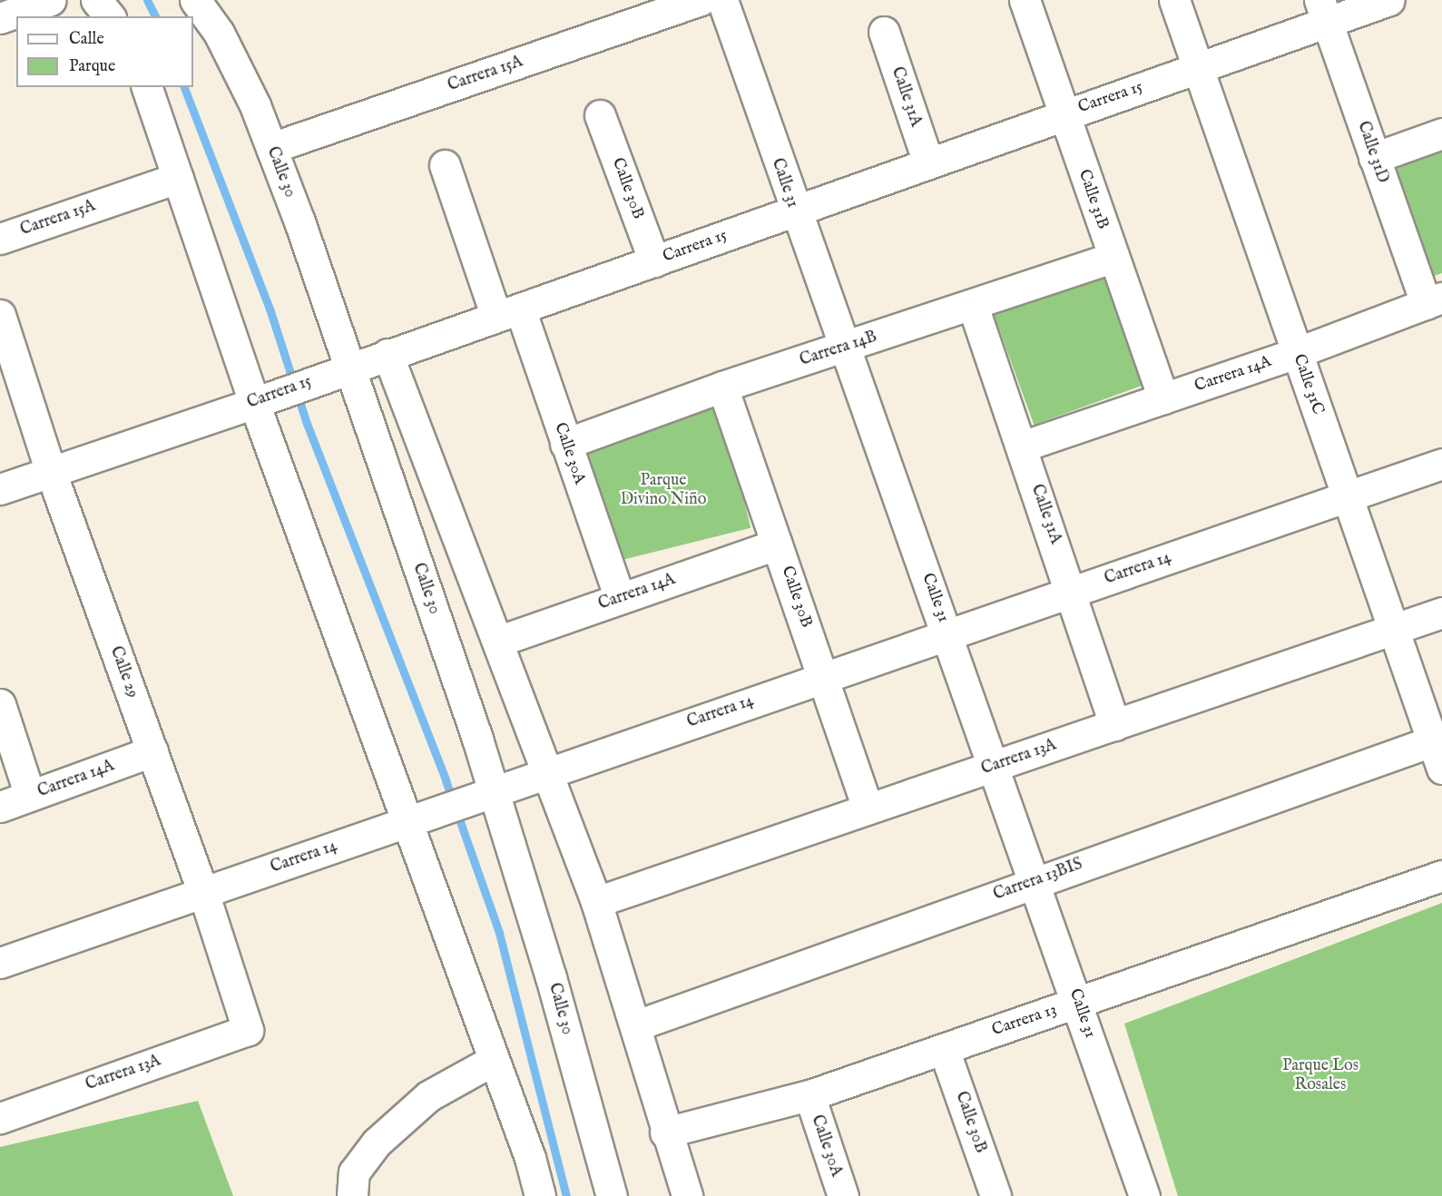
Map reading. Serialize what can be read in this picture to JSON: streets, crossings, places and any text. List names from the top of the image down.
{
  "streets": {
    "street": [
      "Carrera 15A",
      "Calle 31A",
      "Carrera 15",
      "Calle 31D",
      "Calle 30",
      "Calle 31",
      "Calle 30B",
      "Calle 31B",
      "Carrera 14B",
      "Carrera 14A",
      "Calle 31C",
      "Calle 30A",
      "Carrera 14",
      "Calle 29",
      "Carrera 13A",
      "Carrera 13BIS",
      "Carrera 13"
    ]
  },
  "crossings": [
    ["Carrera 15A", "Calle 30"],
    ["Calle 31A", "Carrera 15"],
    ["Calle 31A", "Carrera 14B"],
    ["Calle 31A", "Carrera 14A"],
    ["Calle 31A", "Carrera 14"],
    ["Calle 31A", "Carrera 13A"],
    ["Carrera 15", "Calle 31D"],
    ["Carrera 15", "Calle 30"],
    ["Carrera 15", "Calle 31"],
    ["Carrera 15", "Calle 30B"],
    ["Carrera 15", "Calle 31B"],
    ["Carrera 15", "Calle 31C"],
    ["Carrera 15", "Calle 30A"],
    ["Carrera 15", "Calle 29"],
    ["Calle 31D", "Carrera 14A"],
    ["Calle 30", "Carrera 14"],
    ["Calle 31", "Carrera 14B"],
    ["Calle 31", "Carrera 14"],
    ["Calle 31", "Carrera 13A"],
    ["Calle 31", "Carrera 13BIS"],
    ["Calle 31", "Carrera 13"],
    ["Calle 30B", "Carrera 14B"],
    ["Calle 30B", "Carrera 14A"],
    ["Calle 30B", "Carrera 14"],
    ["Calle 30B", "Carrera 13A"],
    ["Calle 30B", "Carrera 13"],
    ["Calle 31B", "Carrera 14B"],
    ["Calle 31B", "Carrera 14A"],
    ["Carrera 14B", "Calle 30A"],
    ["Carrera 14A", "Calle 31C"],
    ["Carrera 14A", "Calle 30A"],
    ["Carrera 14A", "Calle 29"],
    ["Calle 31C", "Carrera 14"],
    ["Calle 31C", "Carrera 13A"],
    ["Calle 31C", "Carrera 13BIS"],
    ["Calle 30A", "Carrera 13"],
    ["Carrera 14", "Calle 29"],
    ["Calle 29", "Carrera 13A"]
  ],
  "parks": ["Parque Divino Niño", "Parque Los Rosales"],
  "legend": ["Calle", "Parque"]
}
